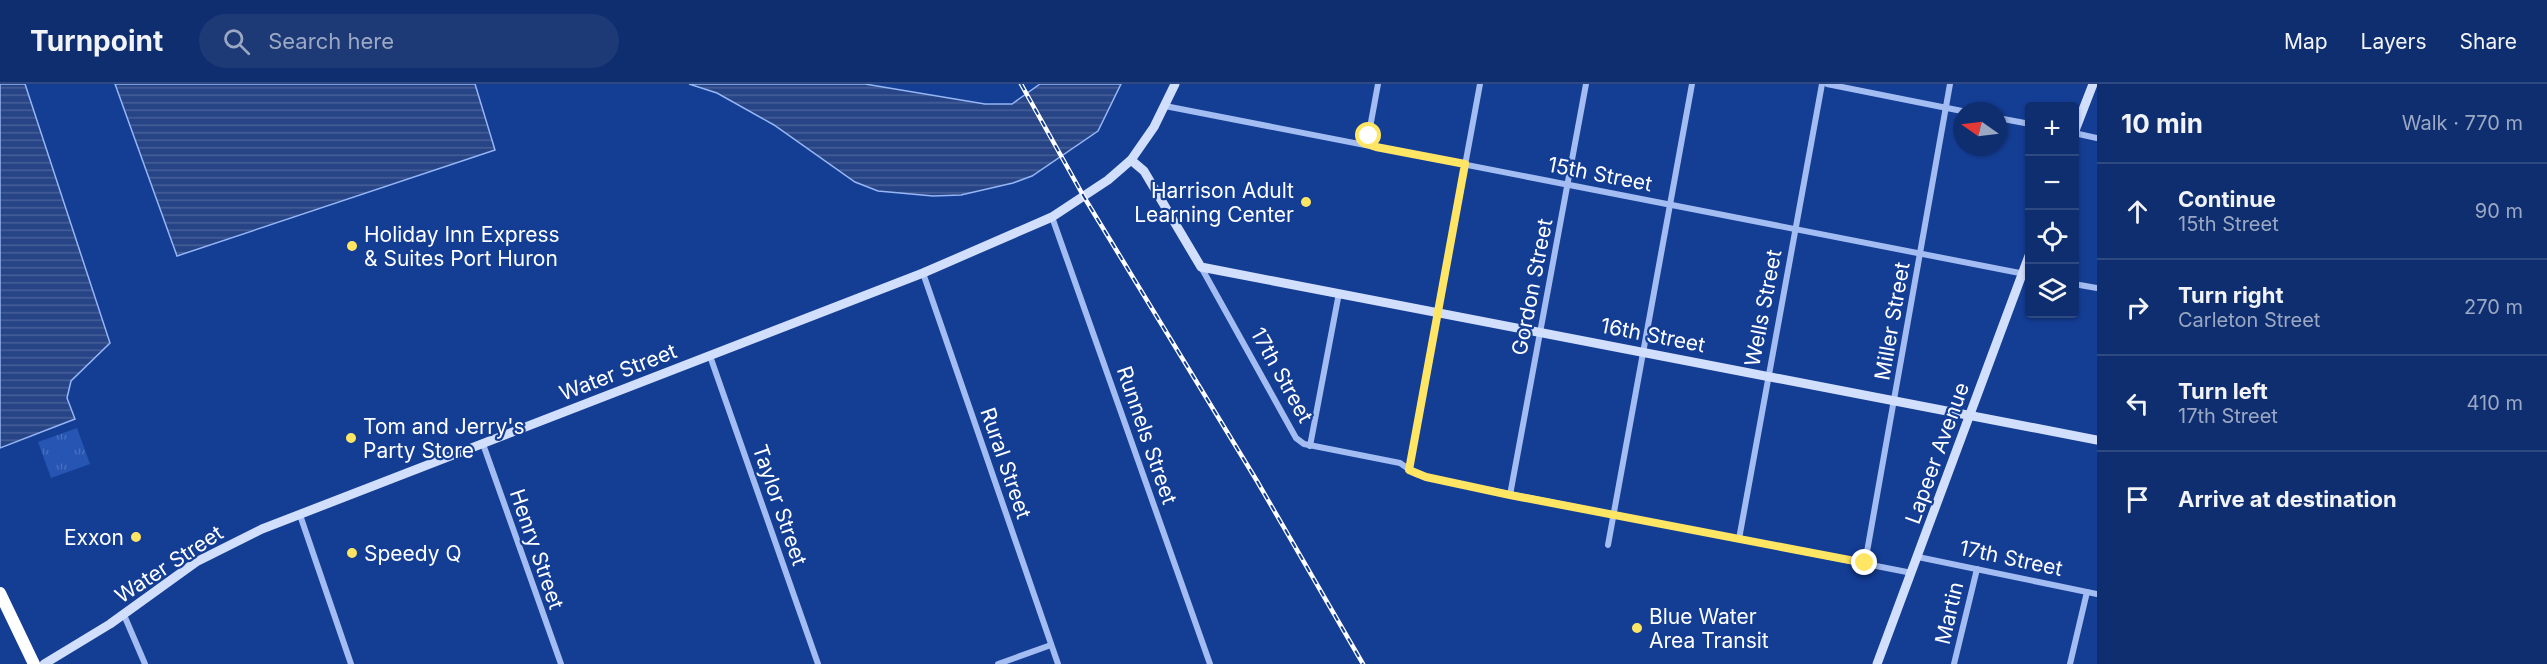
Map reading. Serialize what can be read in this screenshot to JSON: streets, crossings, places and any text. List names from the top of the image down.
{
  "streets": {
    "street": [
      "15th Street",
      "Gordon Street",
      "Wells Street",
      "Miller Street",
      "16th Street",
      "Water Street",
      "17th Street",
      "Runnels Street",
      "Lapeer Avenue",
      "Rural Street",
      "Taylor Street",
      "Henry Street",
      "Martin"
    ]
  },
  "crossings": [
    ["15th Street", "Gordon Street"],
    ["15th Street", "Wells Street"],
    ["15th Street", "Miller Street"],
    ["15th Street", "Water Street"],
    ["Gordon Street", "16th Street"],
    ["Gordon Street", "17th Street"],
    ["Wells Street", "16th Street"],
    ["Wells Street", "17th Street"],
    ["Miller Street", "16th Street"],
    ["Miller Street", "17th Street"],
    ["16th Street", "17th Street"],
    ["16th Street", "Lapeer Avenue"],
    ["Water Street", "17th Street"],
    ["Water Street", "Runnels Street"],
    ["Water Street", "Rural Street"],
    ["Water Street", "Taylor Street"],
    ["Water Street", "Henry Street"],
    ["17th Street", "Lapeer Avenue"],
    ["17th Street", "Martin"]
  ],
  "places": [
    "Harrison Adult Learning Center",
    "Holiday Inn Express & Suites Port Huron",
    "Tom and Jerry's Party Store",
    "Exxon",
    "Speedy Q",
    "Blue Water Area Transit"
  ],
  "north": "left",
  "page": {
    "header": "Turnpoint",
    "search": "Search here",
    "nav": ["Map", "Layers", "Share"],
    "heading": ["10 min", "Walk · 770 m"],
    "map_buttons": ["+", "−"],
    "list": [
      ["Continue", "15th Street", "90 m"],
      ["Turn right", "Carleton Street", "270 m"],
      ["Turn left", "17th Street", "410 m"],
      "Arrive at destination"
    ]
  }
}
